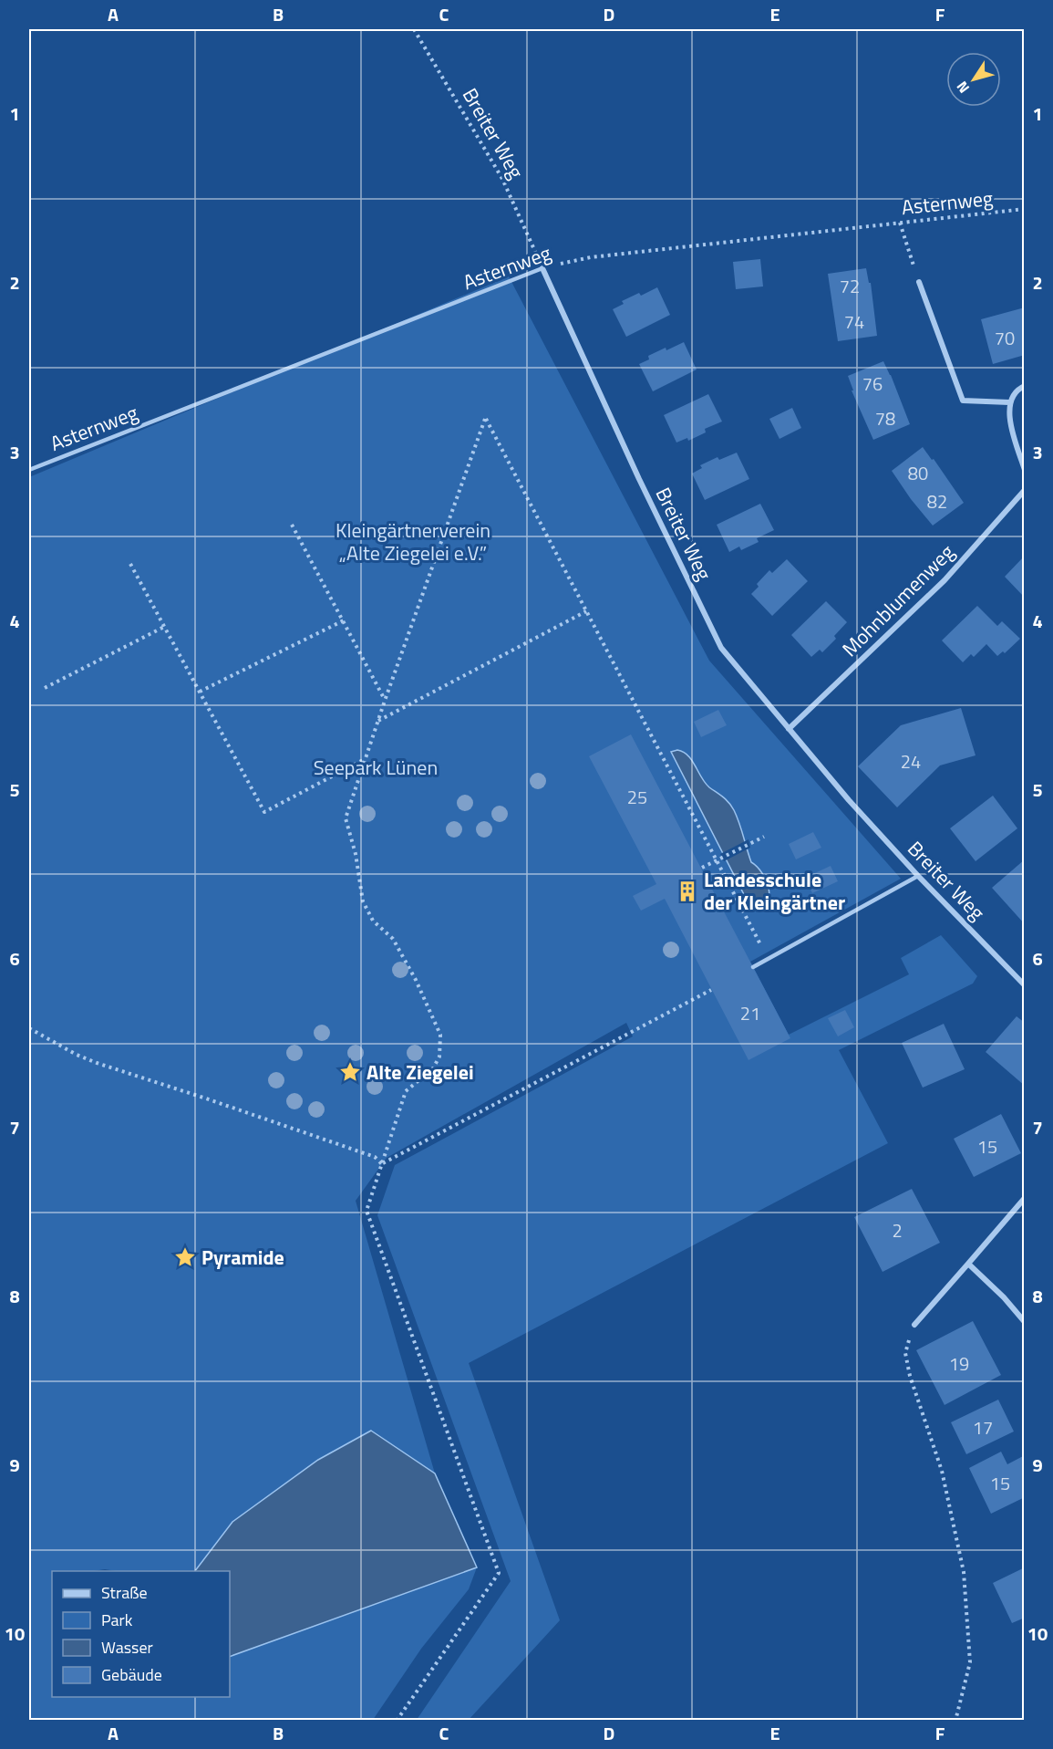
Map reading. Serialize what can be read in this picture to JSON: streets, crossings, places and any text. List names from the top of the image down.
{
  "streets": {
    "street": ["Breiter Weg", "Mohnblumenweg"],
    "lane": ["Asternweg"]
  },
  "crossings": [
    ["Breiter Weg", "Asternweg"],
    ["Breiter Weg", "Mohnblumenweg"]
  ],
  "parks": ["Kleingärtnerverein „Alte Ziegelei e.V.”", "Seepark Lünen"],
  "places": {
    "building": ["Landesschule der Kleingärtner"],
    "place": ["Alte Ziegelei", "Pyramide"]
  },
  "house_numbers": [
    "72",
    "74",
    "70",
    "76",
    "78",
    "80",
    "82",
    "24",
    "25",
    "21",
    "15",
    "2",
    "19",
    "17",
    "15"
  ],
  "legend": [
    "Straße",
    "Park",
    "Wasser",
    "Gebäude"
  ],
  "north": "bottom left",
  "grid": {
    "columns": [
      "A",
      "B",
      "C",
      "D",
      "E",
      "F"
    ],
    "rows": [
      "1",
      "2",
      "3",
      "4",
      "5",
      "6",
      "7",
      "8",
      "9",
      "10"
    ]
  }
}
